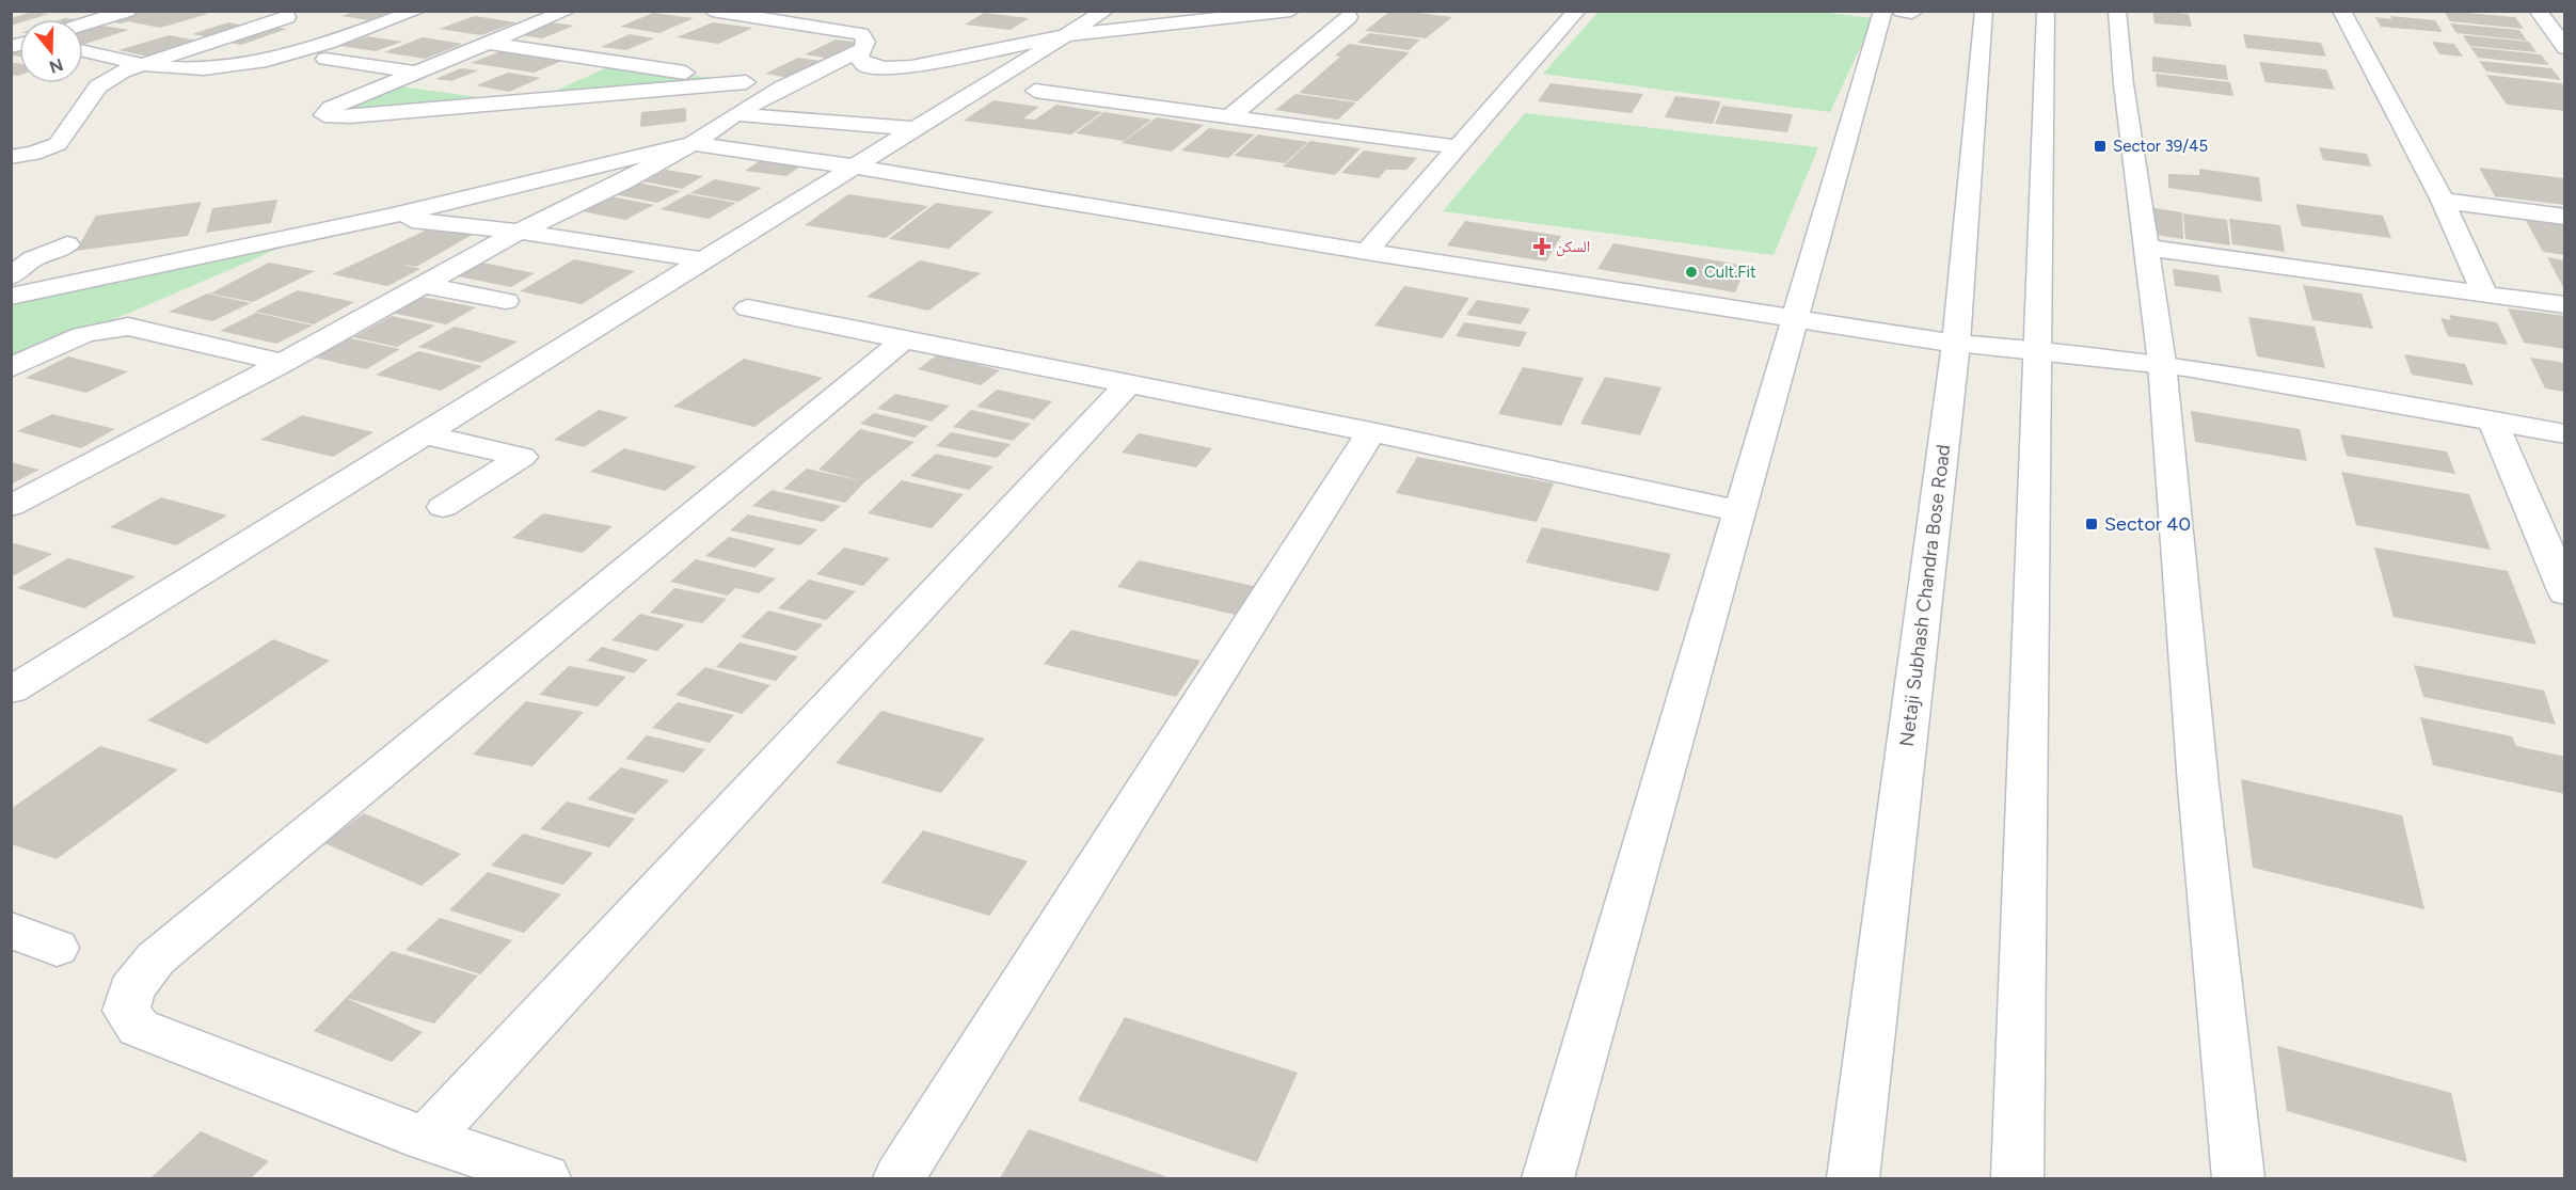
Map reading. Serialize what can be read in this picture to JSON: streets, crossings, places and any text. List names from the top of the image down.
{
  "streets": {
    "street": ["Netaji Subhash Chandra Bose Road"]
  },
  "places": {
    "transit": ["Sector 39/45", "Sector 40"],
    "health": ["السكن"],
    "other": ["Cult.Fit"]
  },
  "north": "bottom"
}
